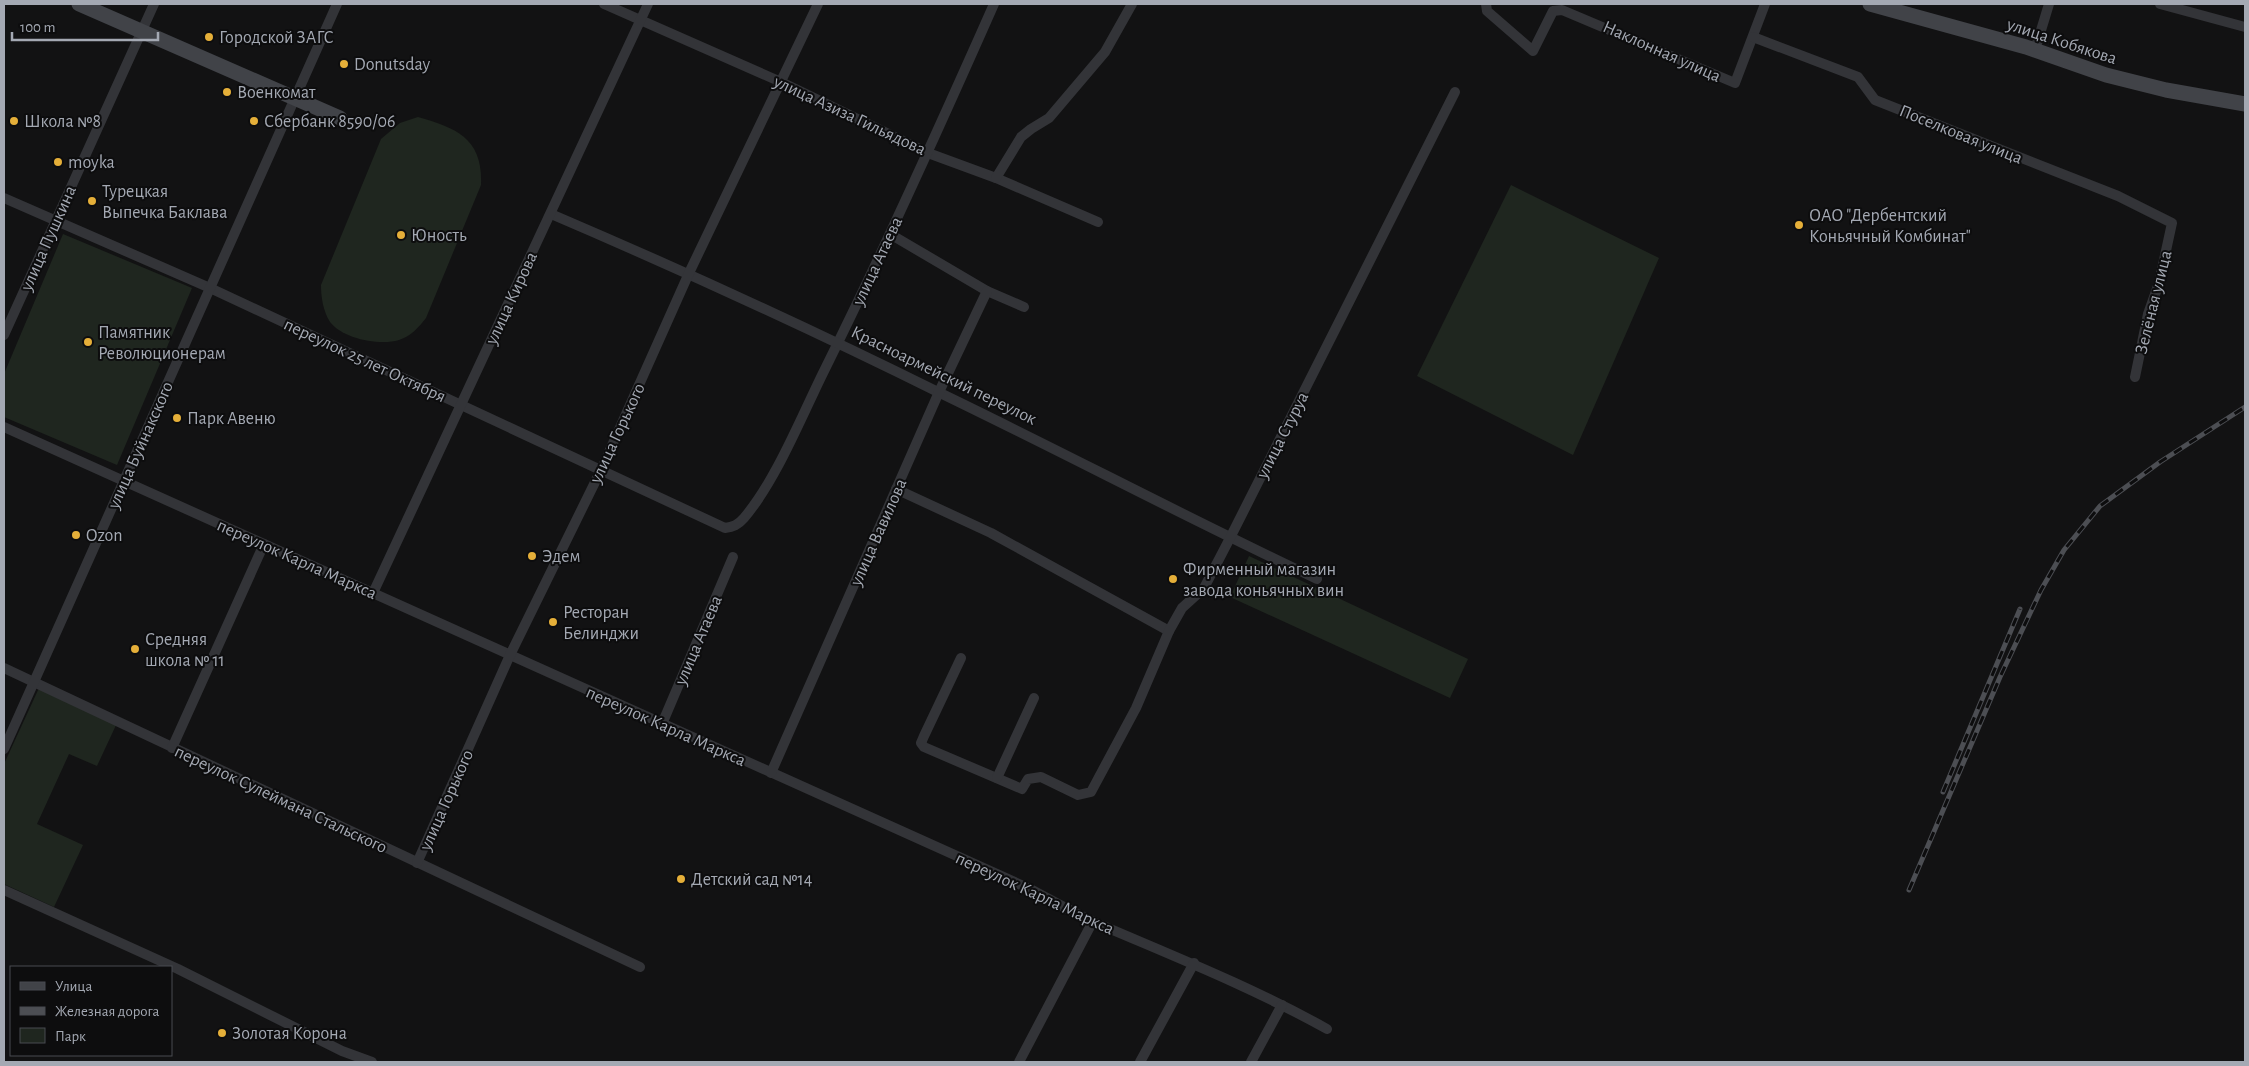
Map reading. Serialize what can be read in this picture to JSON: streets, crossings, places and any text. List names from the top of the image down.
{
  "streets": {
    "street": [
      "улица Кобякова",
      "Наклонная улица",
      "улица Азиза Гильядова",
      "Поселковая улица",
      "улица Пушкина",
      "улица Атаева",
      "улица Кирова",
      "Зелёная улица",
      "переулок 25 лет Октября",
      "Красноармейский переулок",
      "улица Горького",
      "улица Стуруа",
      "улица Буйнакского",
      "улица Вавилова",
      "переулок Карла Маркса",
      "переулок Сулеймана Стальского"
    ]
  },
  "crossings": [
    ["Наклонная улица", "Поселковая улица"],
    ["улица Азиза Гильядова", "улица Атаева"],
    ["улица Азиза Гильядова", "улица Кирова"],
    ["улица Азиза Гильядова", "улица Горького"],
    ["Поселковая улица", "Зелёная улица"],
    ["улица Пушкина", "переулок 25 лет Октября"],
    ["улица Атаева", "переулок 25 лет Октября"],
    ["улица Атаева", "Красноармейский переулок"],
    ["улица Атаева", "переулок Карла Маркса"],
    ["улица Кирова", "переулок 25 лет Октября"],
    ["улица Кирова", "Красноармейский переулок"],
    ["улица Кирова", "переулок Карла Маркса"],
    ["переулок 25 лет Октября", "улица Горького"],
    ["переулок 25 лет Октября", "улица Буйнакского"],
    ["Красноармейский переулок", "улица Горького"],
    ["Красноармейский переулок", "улица Стуруа"],
    ["Красноармейский переулок", "улица Вавилова"],
    ["улица Горького", "переулок Карла Маркса"],
    ["улица Горького", "переулок Сулеймана Стальского"],
    ["улица Буйнакского", "переулок Карла Маркса"],
    ["улица Буйнакского", "переулок Сулеймана Стальского"],
    ["улица Вавилова", "переулок Карла Маркса"]
  ],
  "places": [
    "Городской ЗАГС",
    "Donutsday",
    "Военкомат",
    "Школа №8",
    "Сбербанк 8590/06",
    "moyka",
    "Турецкая Выпечка Баклава",
    "ОАО \"Дербентский Коньячный Комбинат\"",
    "Юность",
    "Памятник Революционерам",
    "Парк Авеню",
    "Ozon",
    "Эдем",
    "Фирменный магазин завода коньячных вин",
    "Ресторан Белинджи",
    "Средняя школа № 11",
    "Детский сад №14",
    "Золотая Корона"
  ],
  "legend": ["Улица", "Железная дорога", "Парк"],
  "scale_bar": "100 m"
}
